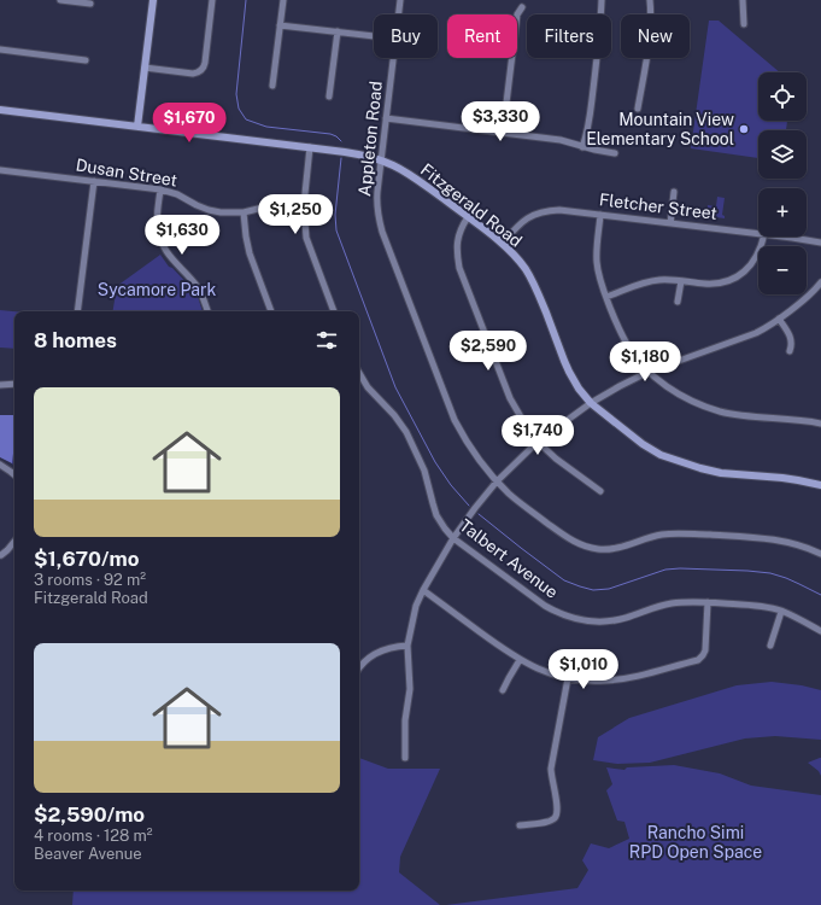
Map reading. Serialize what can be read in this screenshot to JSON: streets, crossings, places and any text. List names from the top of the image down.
{
  "streets": {
    "main road": ["Fitzgerald Road"],
    "street": [
      "Appleton Road",
      "Dusan Street",
      "Fletcher Street",
      "Talbert Avenue"
    ]
  },
  "crossings": [
    ["Appleton Road", "Fitzgerald Road"],
    ["Fitzgerald Road", "Fletcher Street"]
  ],
  "parks": ["Sycamore Park", "Rancho Simi RPD Open Space"],
  "places": ["Mountain View Elementary School"],
  "page": {
    "chip": [
      "Buy",
      "Rent",
      "Filters",
      "New"
    ],
    "map_buttons": ["+", "−"],
    "price": [
      "$3,330",
      "$1,670",
      "$1,250",
      "$1,630",
      "$2,590",
      "$1,180",
      "$1,740",
      "$1,010"
    ],
    "heading": "8 homes",
    "list": [
      {
        "name": "$1,670/mo",
        "note": "3 rooms · 92 m² · Fitzgerald Road"
      },
      {
        "name": "$2,590/mo",
        "note": "4 rooms · 128 m² · Beaver Avenue"
      }
    ]
  }
}
